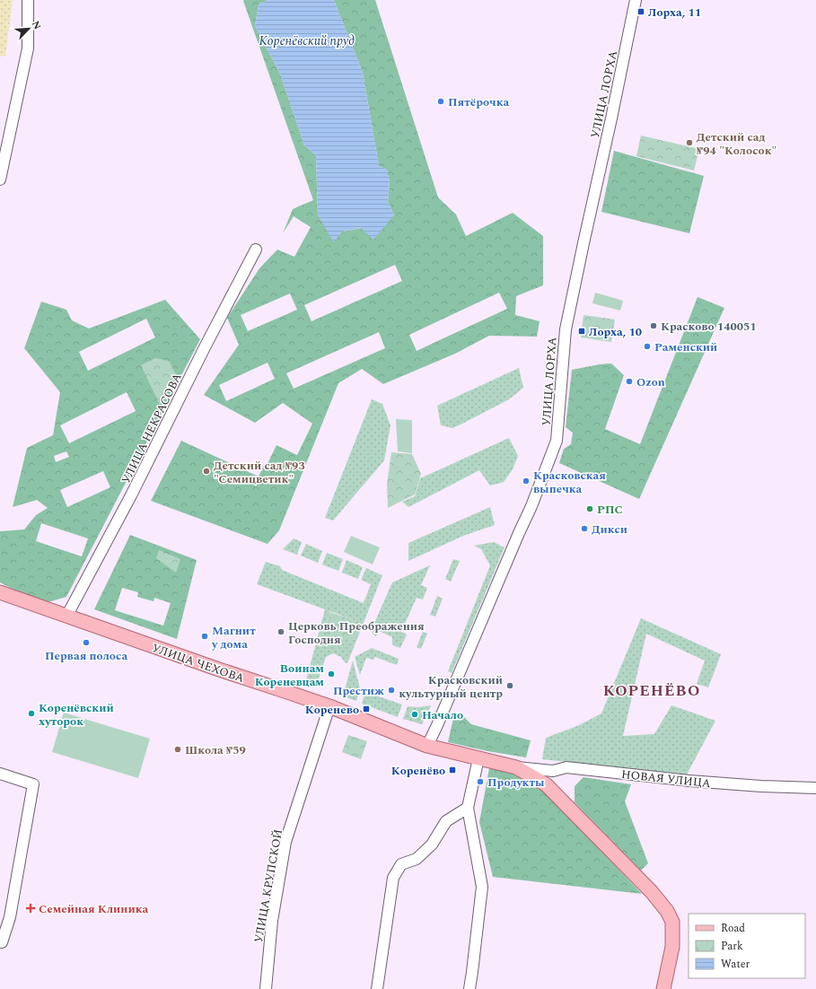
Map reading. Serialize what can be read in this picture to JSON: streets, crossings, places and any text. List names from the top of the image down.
{
  "streets": {
    "main road": ["УЛИЦА ЧЕХОВА", "НОВАЯ УЛИЦА"],
    "street": ["УЛИЦА ЛОРХА", "УЛИЦА НЕКРАСОВА", "УЛИЦА КРУПСКОЙ"]
  },
  "crossings": [
    ["УЛИЦА ЛОРХА", "УЛИЦА ЧЕХОВА"],
    ["УЛИЦА НЕКРАСОВА", "УЛИЦА ЧЕХОВА"],
    ["УЛИЦА ЧЕХОВА", "НОВАЯ УЛИЦА"],
    ["УЛИЦА ЧЕХОВА", "УЛИЦА КРУПСКОЙ"]
  ],
  "districts": ["КОРЕНЁВО"],
  "water": ["Коренёвский пруд"],
  "places": {
    "transit": [
      "Лорха, 11",
      "Лорха, 10",
      "Коренево",
      "Коренёво"
    ],
    "other": [
      "Пятёрочка",
      "Детский сад №94 \"Колосок\"",
      "Красково 140051",
      "Раменский",
      "Ozon",
      "Детский сад №93 \"Семицветик\"",
      "Красковская выпечка",
      "РПС",
      "Дикси",
      "Церковь Преображения Господня",
      "Магнит у дома",
      "Первая полоса",
      "Воинам Кореневцам",
      "Красковский культурный центр",
      "Престиж",
      "Коренёвский хуторок",
      "Начало",
      "Школа №59",
      "Продукты"
    ],
    "health": ["Семейная Клиника"]
  },
  "legend": ["Road", "Park", "Water"],
  "north": "top right"
}
